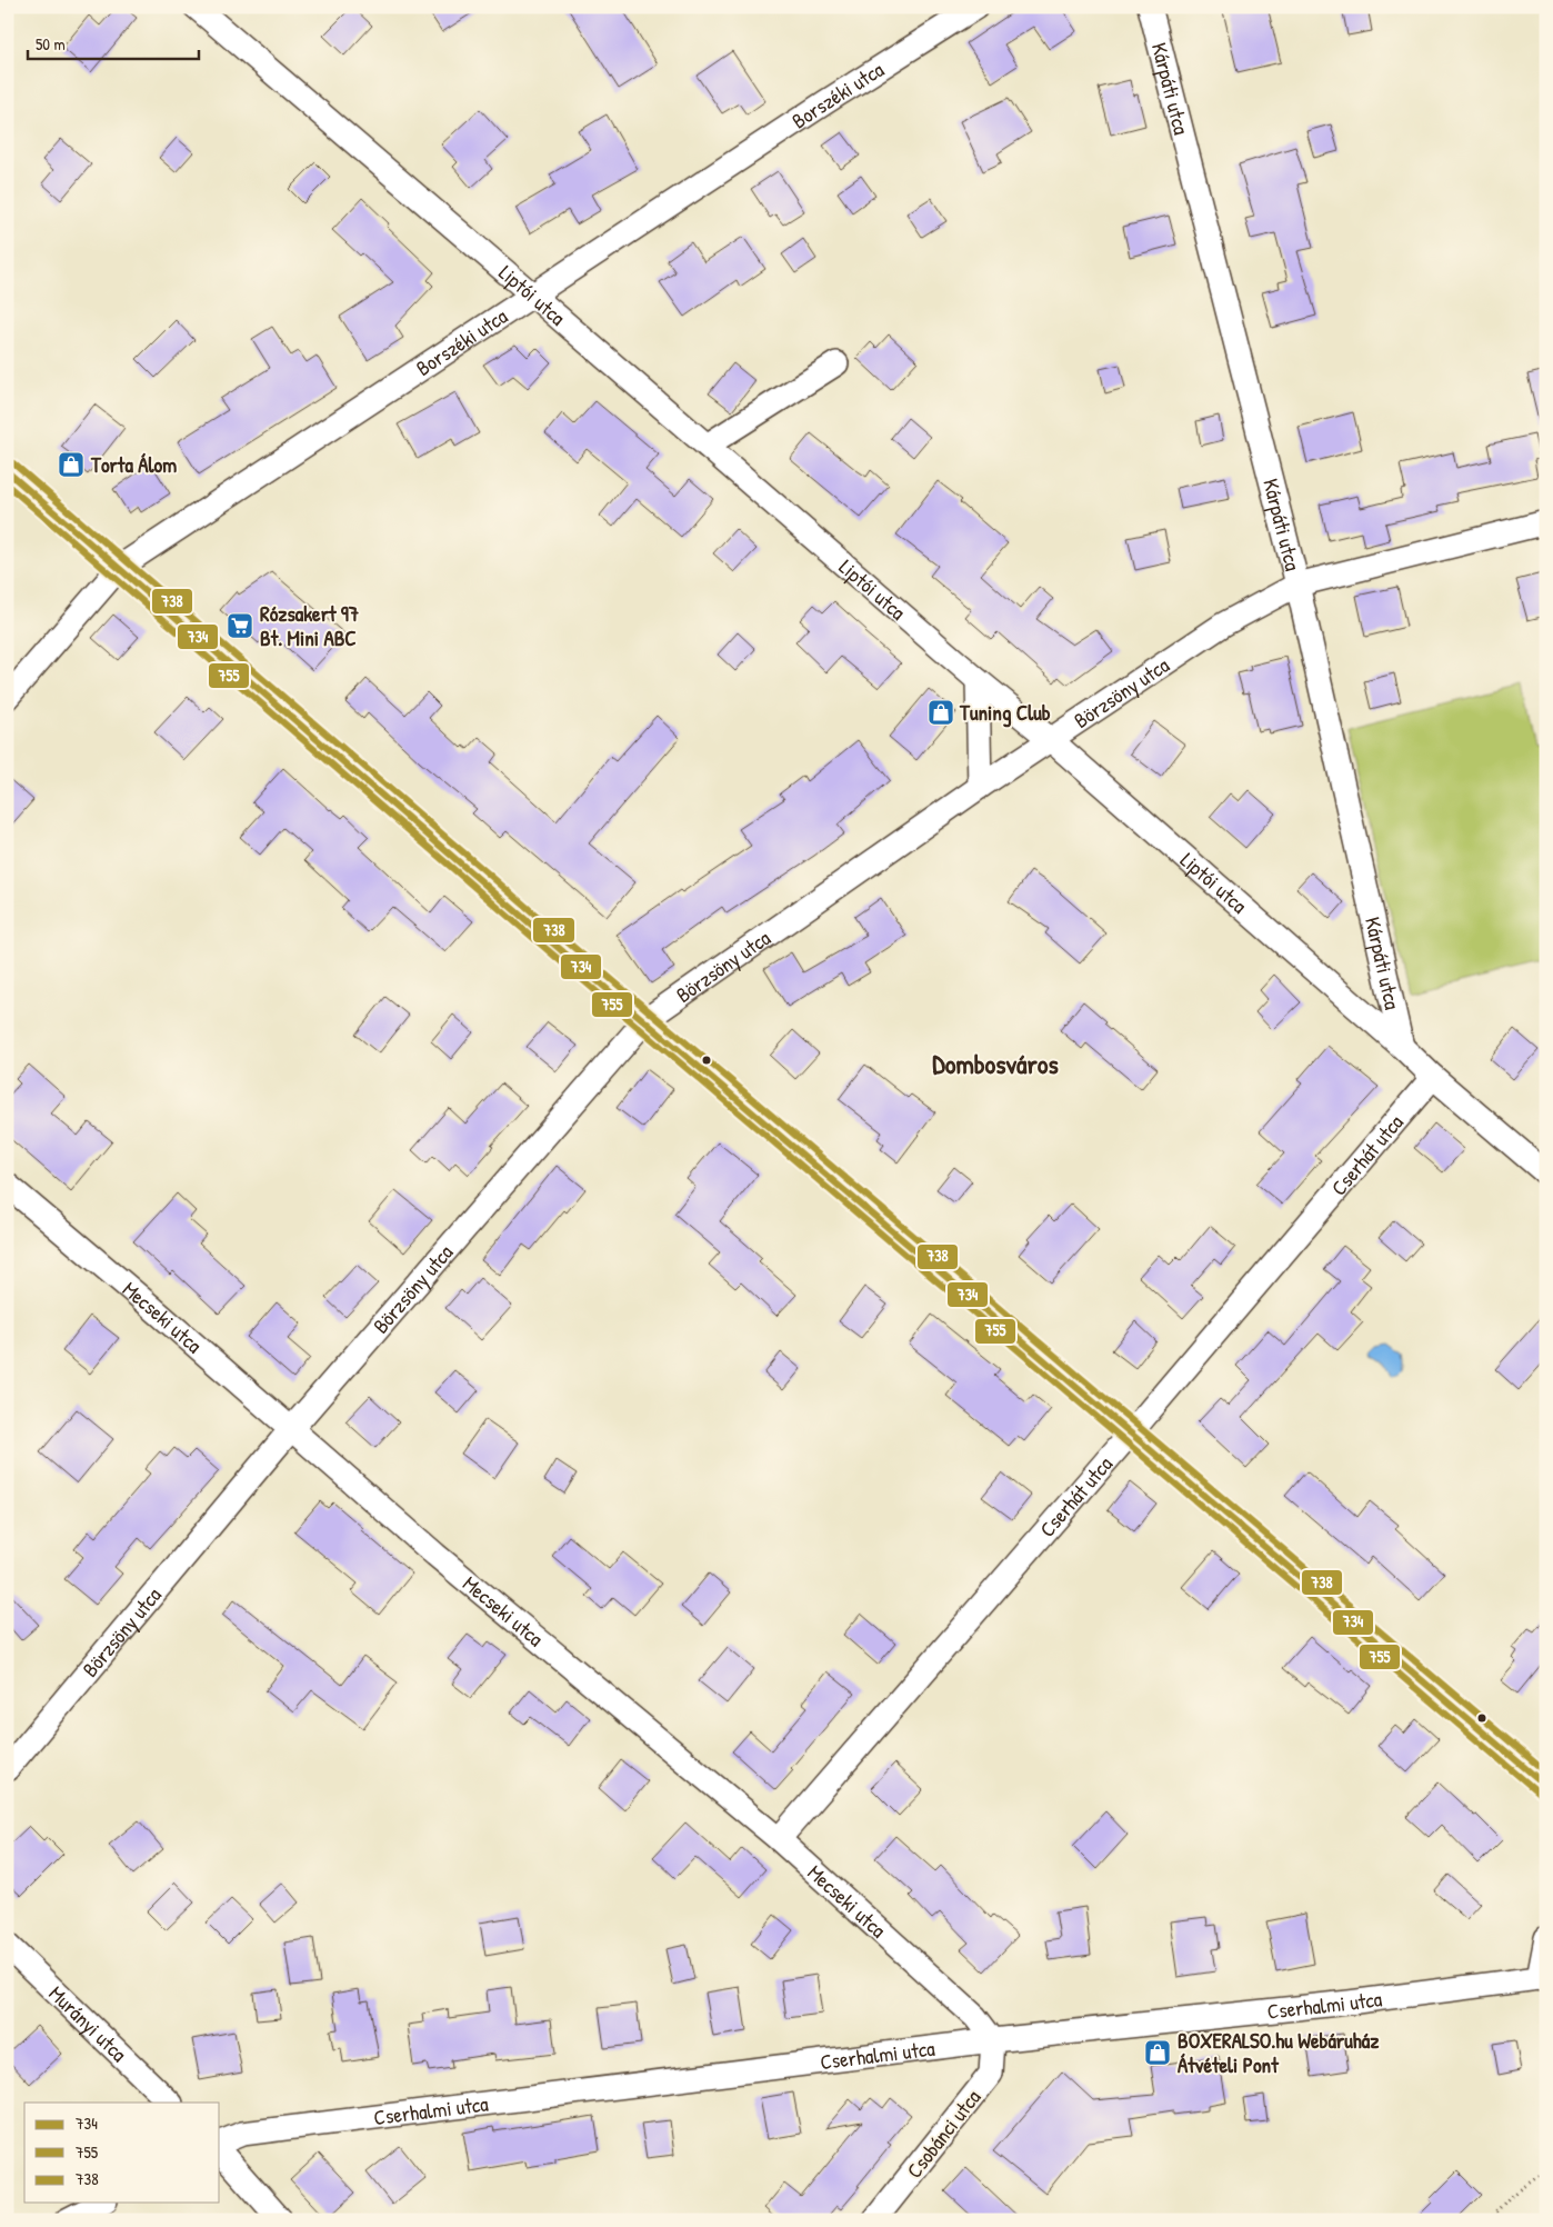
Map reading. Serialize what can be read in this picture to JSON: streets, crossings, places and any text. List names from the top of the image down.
{
  "streets": {
    "street": [
      "Kárpáti utca",
      "Borszéki utca",
      "Liptói utca",
      "Börzsöny utca",
      "Cserhát utca",
      "Mecseki utca",
      "Cserhalmi utca",
      "Murányi utca",
      "Csobánci utca"
    ]
  },
  "crossings": [
    ["Kárpáti utca", "Liptói utca"],
    ["Kárpáti utca", "Börzsöny utca"],
    ["Borszéki utca", "Liptói utca"],
    ["Liptói utca", "Börzsöny utca"],
    ["Liptói utca", "Cserhát utca"],
    ["Börzsöny utca", "Mecseki utca"],
    ["Cserhát utca", "Mecseki utca"],
    ["Mecseki utca", "Cserhalmi utca"],
    ["Mecseki utca", "Csobánci utca"],
    ["Cserhalmi utca", "Csobánci utca"]
  ],
  "districts": ["Dombosváros"],
  "places": {
    "shop": ["Torta Álom", "Tuning Club", "BOXERALSO.hu Webáruház Átvételi Pont"],
    "supermarket": ["Rózsakert 97 Bt. Mini ABC"]
  },
  "lines": ["transit line 738", "transit line 734", "transit line 755"],
  "legend": ["734", "755", "738"],
  "scale_bar": "50 m"
}
